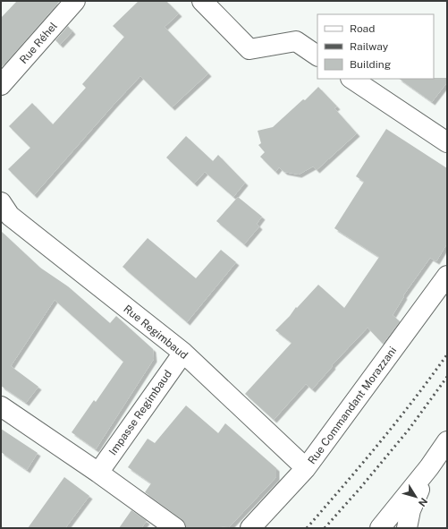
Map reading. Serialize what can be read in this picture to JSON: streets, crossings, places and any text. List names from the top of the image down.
{
  "streets": {
    "street": [
      "Rue Réhel",
      "Rue Regimbaud",
      "Rue Commandant Morazzani",
      "Impasse Regimbaud"
    ]
  },
  "crossings": [
    ["Rue Regimbaud", "Rue Commandant Morazzani"],
    ["Rue Regimbaud", "Impasse Regimbaud"]
  ],
  "legend": ["Road", "Railway", "Building"],
  "north": "bottom right"
}
